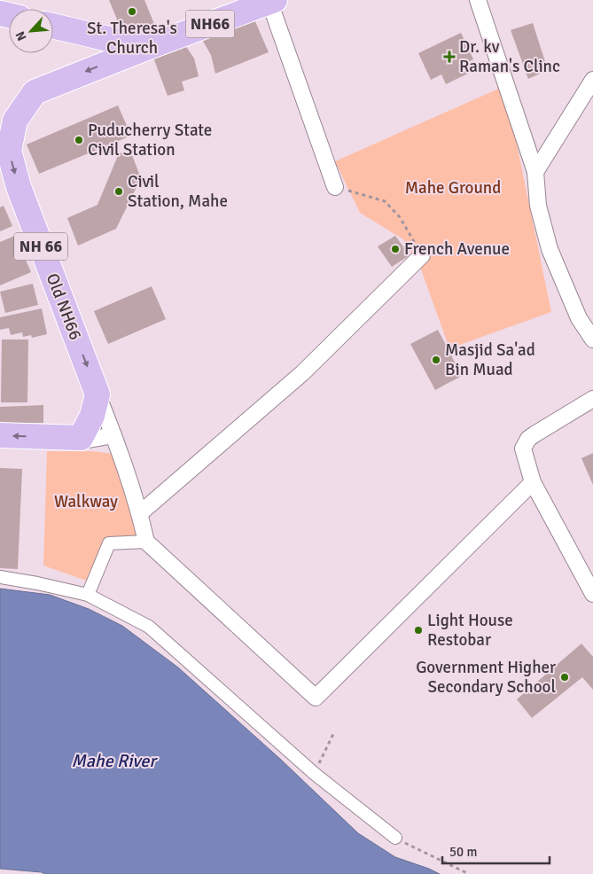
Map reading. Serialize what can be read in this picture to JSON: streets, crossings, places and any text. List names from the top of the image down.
{
  "streets": {
    "main road": ["NH66", "NH 66", "Old NH66"]
  },
  "water": ["Mahe River"],
  "parks": ["Mahe Ground", "Walkway"],
  "places": {
    "other": [
      "St. Theresa's Church",
      "Puducherry State Civil Station",
      "Civil Station, Mahe",
      "French Avenue",
      "Masjid Sa'ad Bin Muad",
      "Light House Restobar",
      "Government Higher Secondary School"
    ],
    "health": ["Dr. kv Raman's Clinc"]
  },
  "scale_bar": "50 m",
  "north": "bottom left"
}
